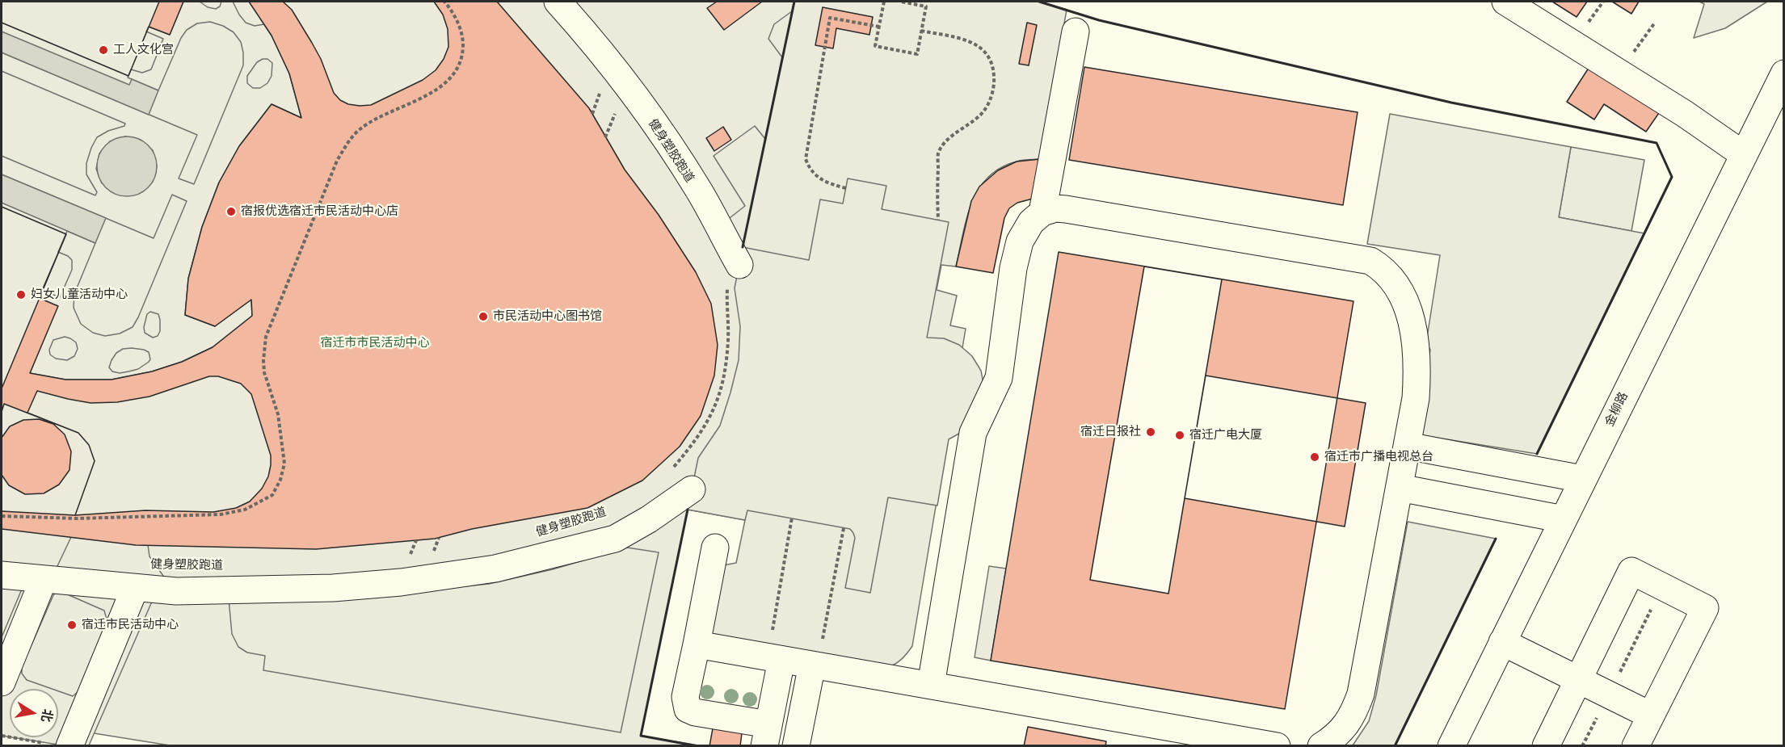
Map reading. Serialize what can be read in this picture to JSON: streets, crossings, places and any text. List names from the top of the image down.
{
  "streets": {
    "street": ["金柳路"]
  },
  "parks": ["宿迁市市民活动中心"],
  "places": [
    "工人文化宫",
    "宿报优选宿迁市民活动中心店",
    "妇女儿童活动中心",
    "市民活动中心图书馆",
    "宿迁日报社",
    "宿迁广电大厦",
    "宿迁市广播电视总台",
    "宿迁市民活动中心"
  ],
  "north": "right"
}
